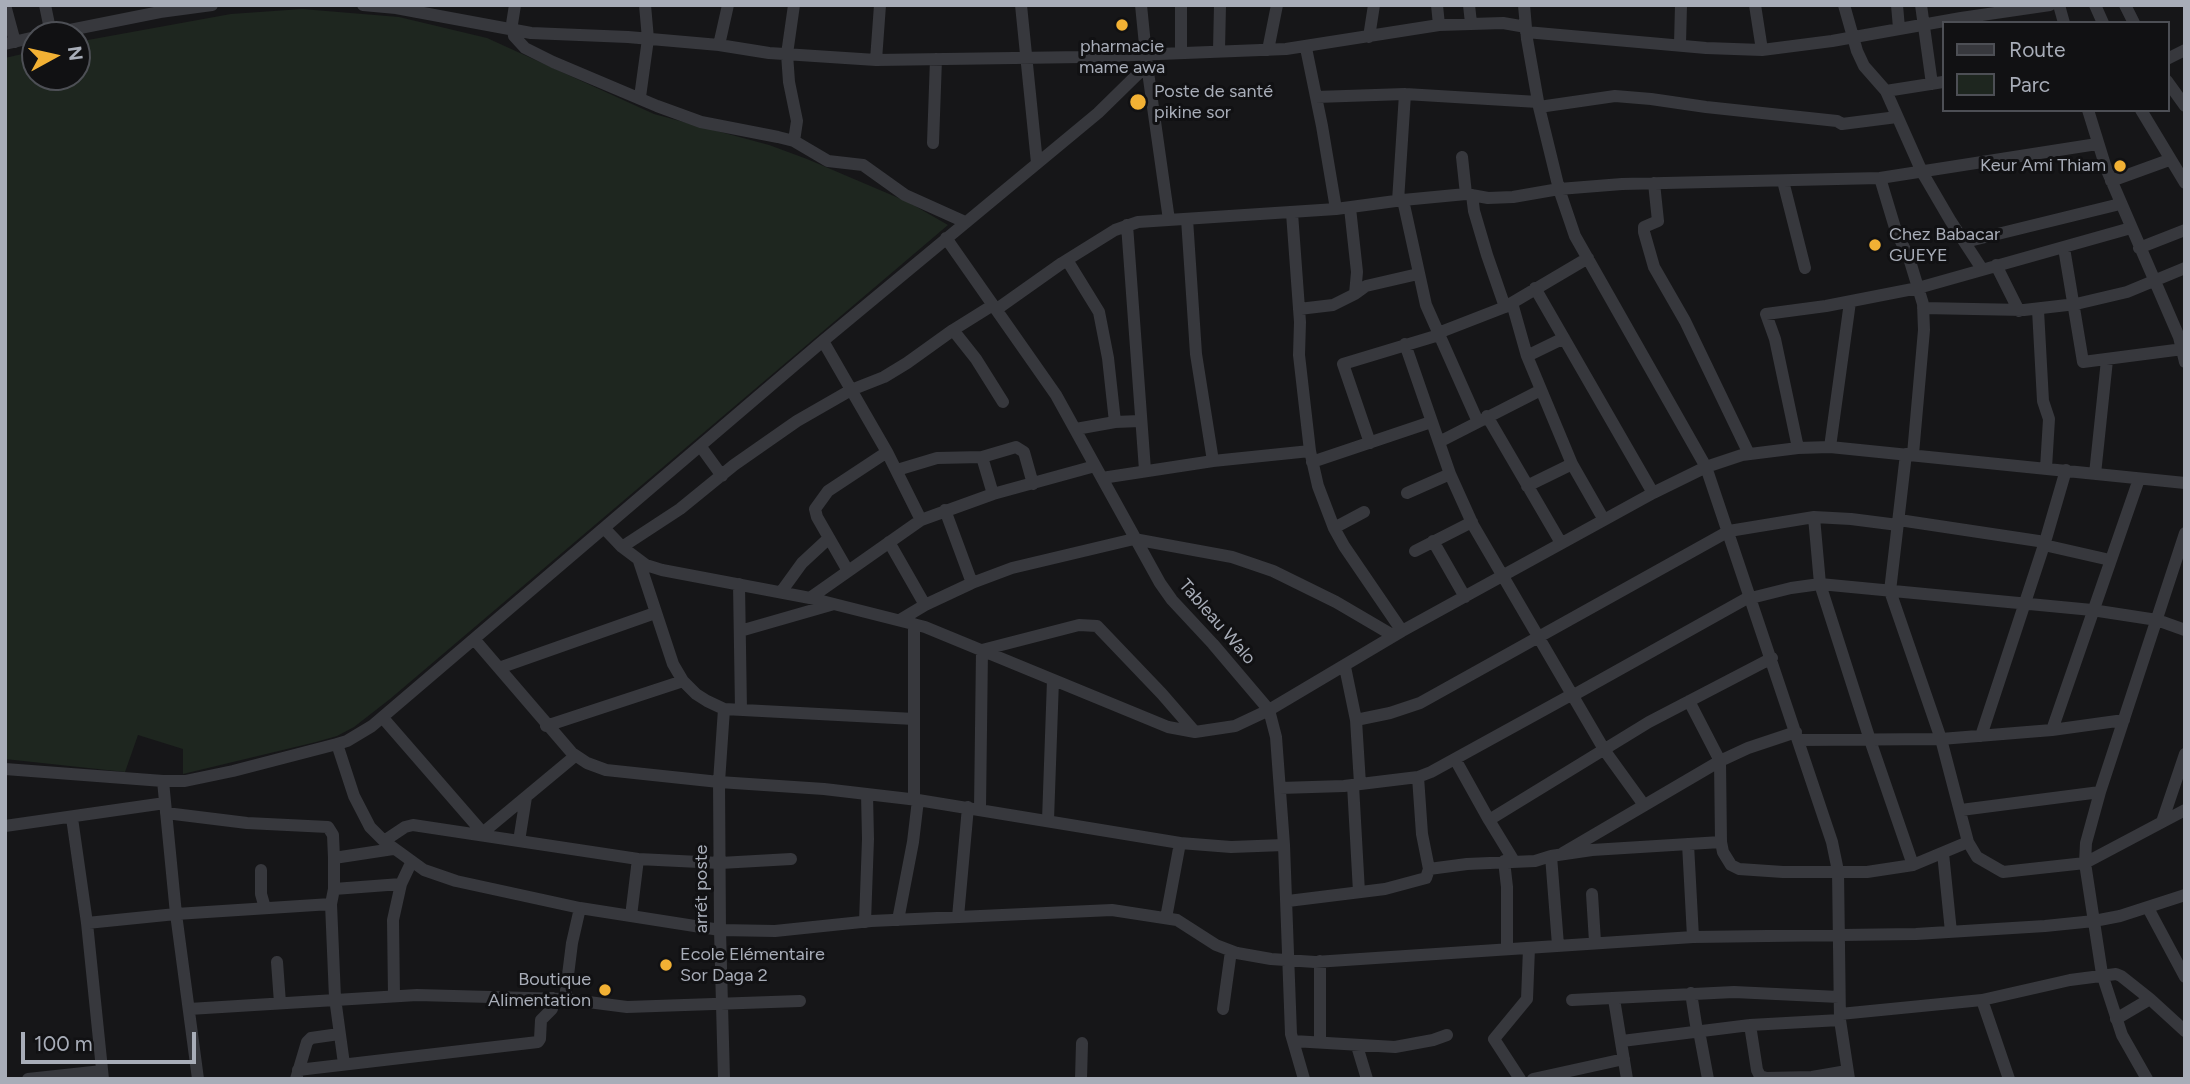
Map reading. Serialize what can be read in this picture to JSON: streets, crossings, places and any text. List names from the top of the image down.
{
  "streets": {
    "street": ["Tableau Walo", "arrét poste"]
  },
  "places": [
    "pharmacie mame awa",
    "Poste de santé pikine sor",
    "Keur Ami Thiam",
    "Chez Babacar GUEYE",
    "Ecole Elémentaire Sor Daga 2",
    "Boutique Alimentation"
  ],
  "legend": ["Route", "Parc"],
  "scale_bar": "100 m",
  "north": "right"
}
